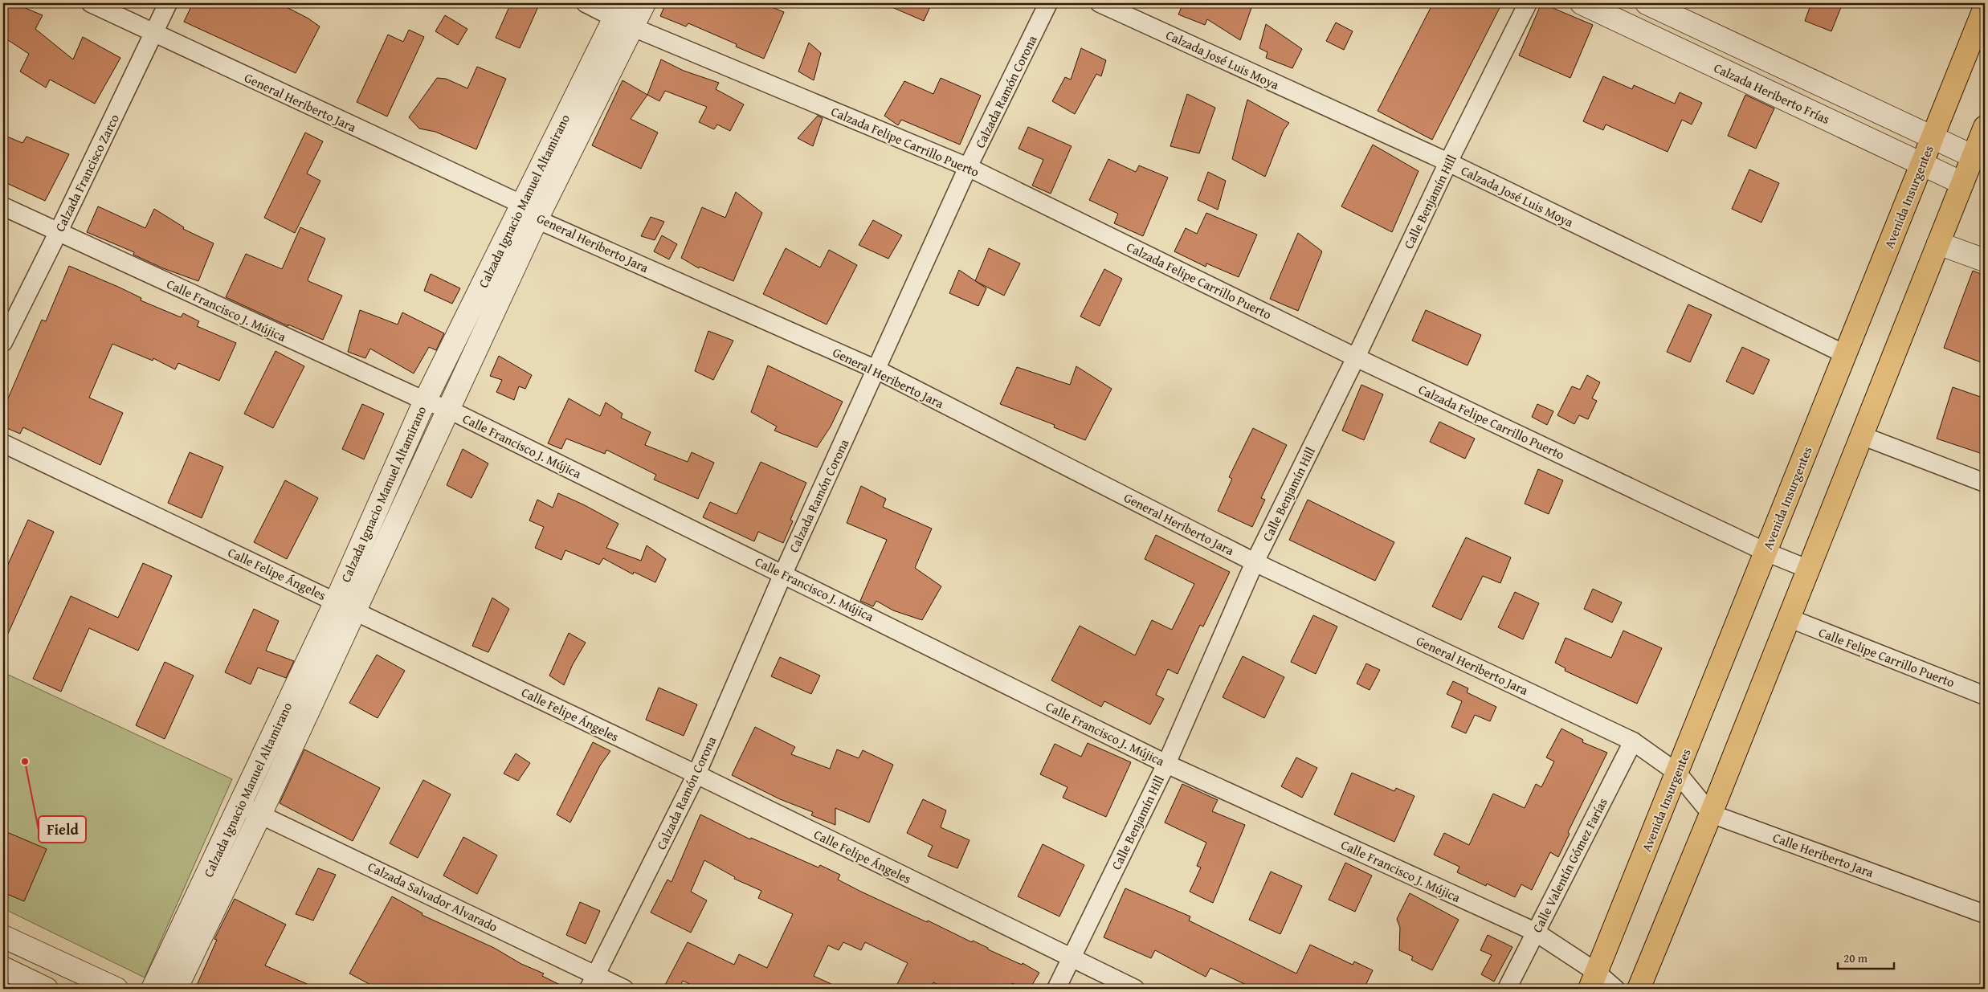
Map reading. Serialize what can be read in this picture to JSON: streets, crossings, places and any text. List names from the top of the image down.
{
  "streets": {
    "main road": ["Avenida Insurgentes"],
    "street": [
      "Calzada José Luis Moya",
      "Calzada Ramón Corona",
      "Calzada Heriberto Frías",
      "General Heriberto Jara",
      "Calzada Felipe Carrillo Puerto",
      "Calzada Francisco Zarco",
      "Calzada Ignacio Manuel Altamirano",
      "Calle Benjamín Hill",
      "Calle Francisco J. Mújica",
      "Calle Felipe Ángeles",
      "Calle Felipe Carrillo Puerto",
      "Calle Heriberto Jara",
      "Calle Valentín Gómez Farías",
      "Calzada Salvador Alvarado"
    ]
  },
  "crossings": [
    ["Calzada José Luis Moya", "Avenida Insurgentes"],
    ["Calzada José Luis Moya", "Calle Benjamín Hill"],
    ["Calzada Ramón Corona", "General Heriberto Jara"],
    ["Calzada Ramón Corona", "Calzada Felipe Carrillo Puerto"],
    ["Calzada Ramón Corona", "Calle Francisco J. Mújica"],
    ["Calzada Ramón Corona", "Calle Felipe Ángeles"],
    ["Calzada Ramón Corona", "Calzada Salvador Alvarado"],
    ["Calzada Heriberto Frías", "Avenida Insurgentes"],
    ["General Heriberto Jara", "Calzada Francisco Zarco"],
    ["General Heriberto Jara", "Avenida Insurgentes"],
    ["General Heriberto Jara", "Calzada Ignacio Manuel Altamirano"],
    ["General Heriberto Jara", "Calle Benjamín Hill"],
    ["General Heriberto Jara", "Calle Valentín Gómez Farías"],
    ["Calzada Felipe Carrillo Puerto", "Avenida Insurgentes"],
    ["Calzada Felipe Carrillo Puerto", "Calzada Ignacio Manuel Altamirano"],
    ["Calzada Felipe Carrillo Puerto", "Calle Benjamín Hill"],
    ["Calzada Francisco Zarco", "Calle Francisco J. Mújica"],
    ["Avenida Insurgentes", "Calle Francisco J. Mújica"],
    ["Calzada Ignacio Manuel Altamirano", "Calle Francisco J. Mújica"],
    ["Calzada Ignacio Manuel Altamirano", "Calle Felipe Ángeles"],
    ["Calzada Ignacio Manuel Altamirano", "Calzada Salvador Alvarado"],
    ["Calle Benjamín Hill", "Calle Francisco J. Mújica"],
    ["Calle Benjamín Hill", "Calle Felipe Ángeles"],
    ["Calle Francisco J. Mújica", "Calle Valentín Gómez Farías"]
  ],
  "places": ["Field"],
  "scale_bar": "20 m"
}
